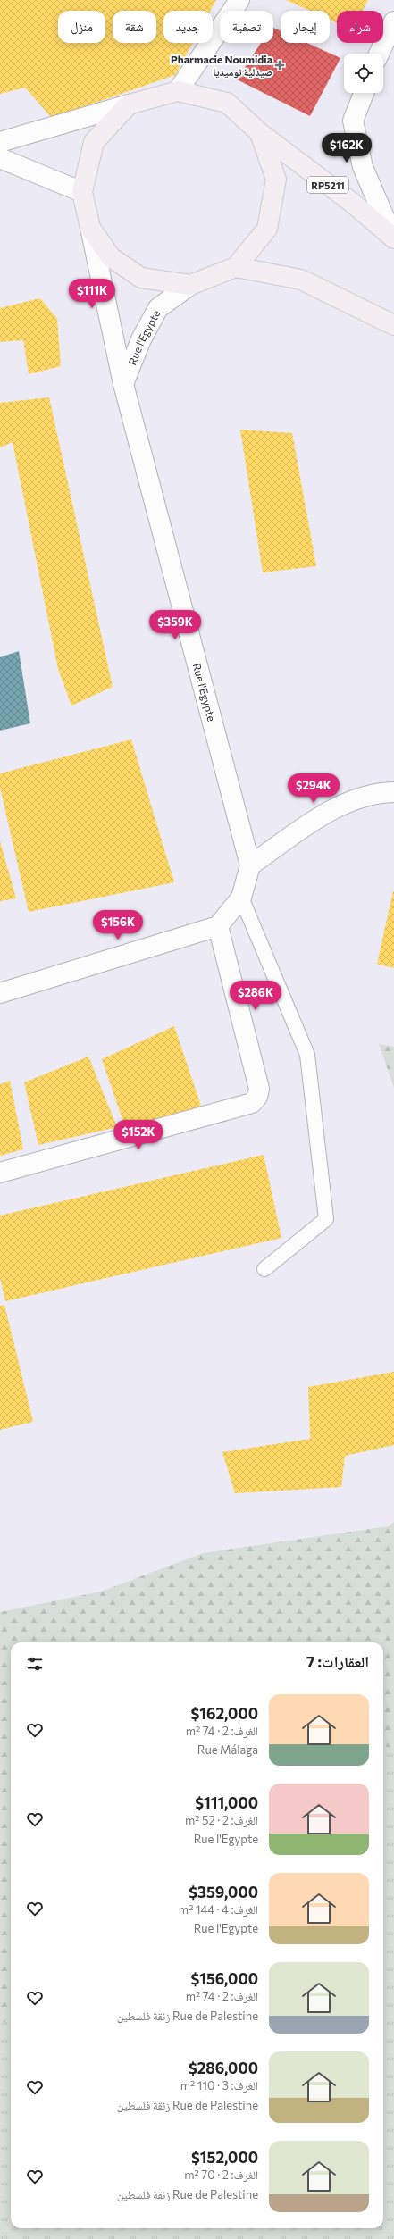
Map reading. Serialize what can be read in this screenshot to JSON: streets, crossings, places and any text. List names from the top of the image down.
{
  "streets": {
    "main road": ["RP5211"],
    "street": ["Rue l'Egypte"]
  },
  "places": {
    "health": ["Pharmacie Noumidia صيدلية نوميديا"]
  },
  "page": {
    "chip": [
      "شراء",
      "إيجار",
      "تصفية",
      "جديد",
      "شقة",
      "منزل"
    ],
    "price": [
      "$162K",
      "$111K",
      "$359K",
      "$294K",
      "$156K",
      "$286K",
      "$152K"
    ],
    "heading": "العقارات: 7",
    "list": [
      {
        "name": "$162,000",
        "note": "الغرف: 2 · 74 m² · Rue Málaga"
      },
      {
        "name": "$111,000",
        "note": "الغرف: 2 · 52 m² · Rue l'Egypte"
      },
      {
        "name": "$359,000",
        "note": "الغرف: 4 · 144 m² · Rue l'Egypte"
      },
      {
        "name": "$156,000",
        "note": "الغرف: 2 · 74 m² · Rue de Palestine زنقة فلسطين"
      },
      {
        "name": "$286,000",
        "note": "الغرف: 3 · 110 m² · Rue de Palestine زنقة فلسطين"
      },
      {
        "name": "$152,000",
        "note": "الغرف: 2 · 70 m² · Rue de Palestine زنقة فلسطين"
      }
    ]
  }
}
